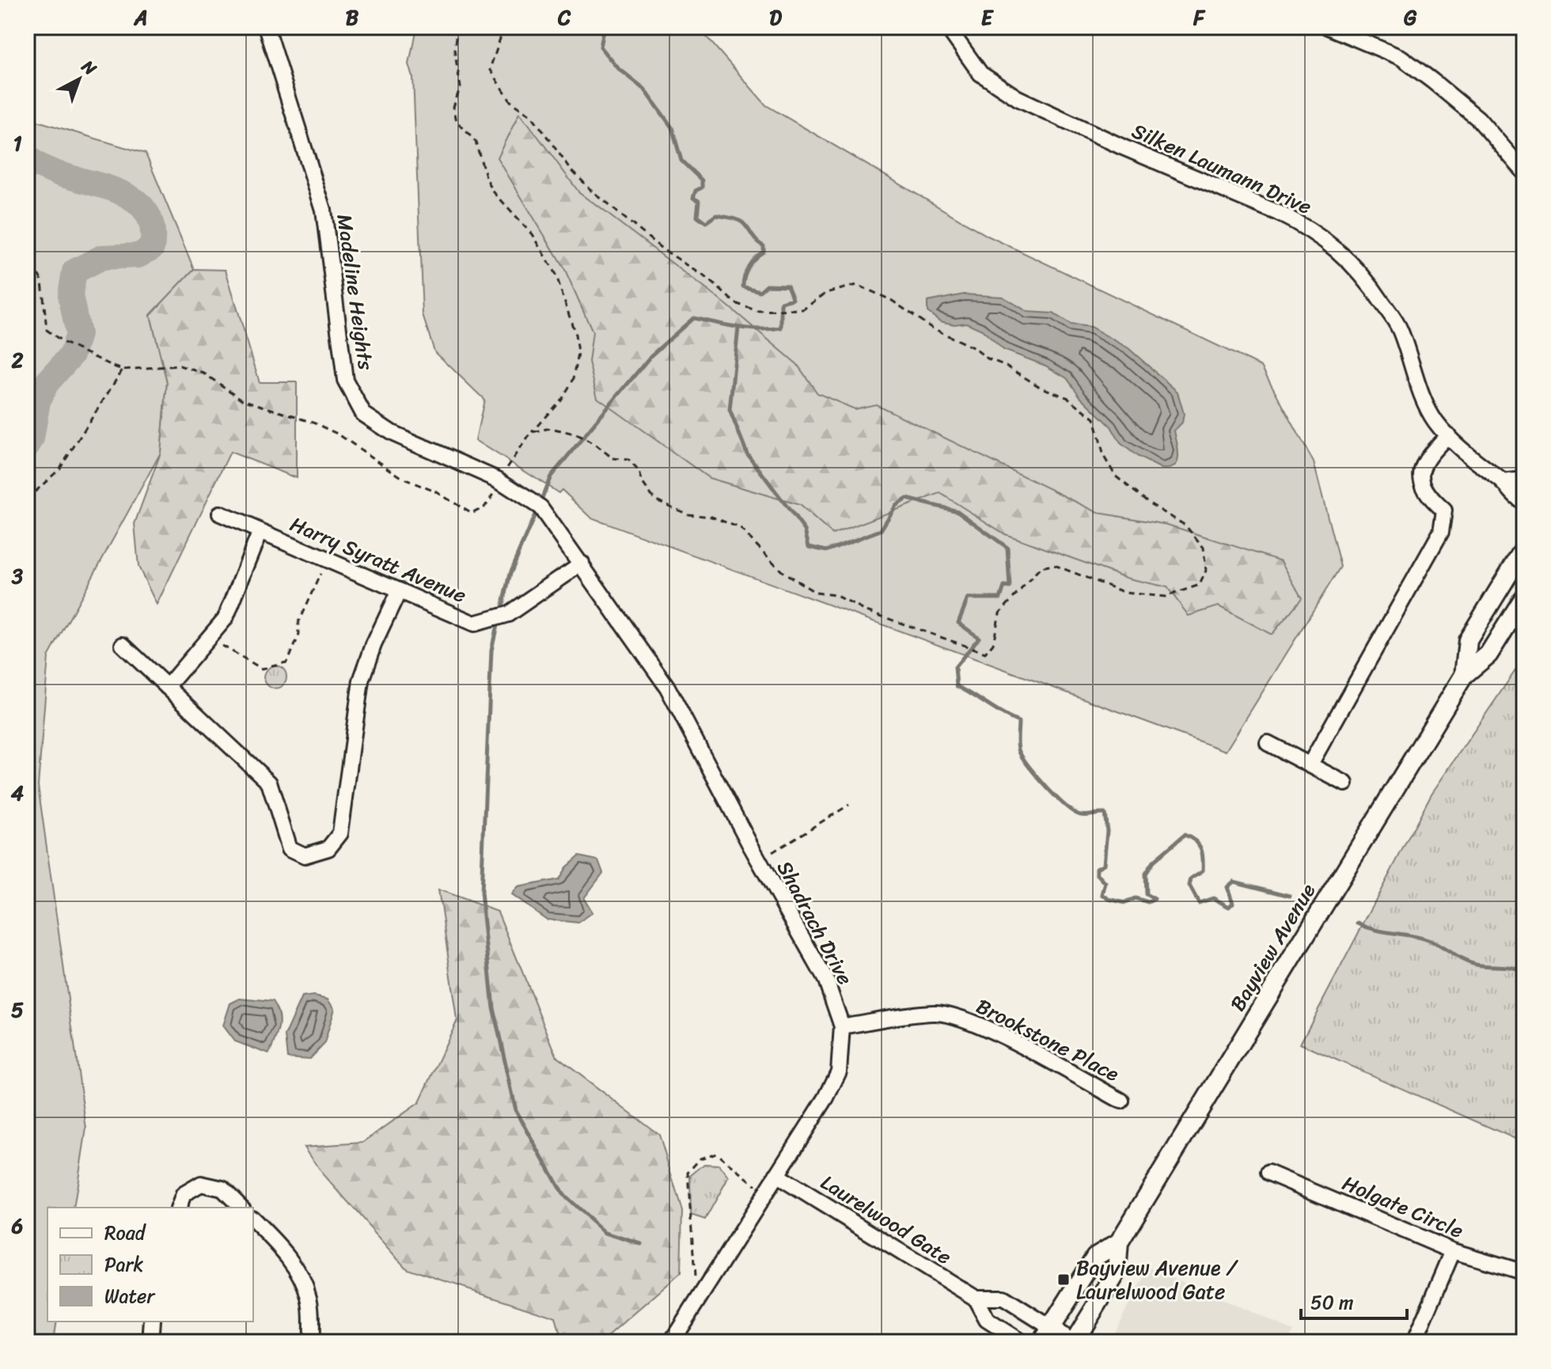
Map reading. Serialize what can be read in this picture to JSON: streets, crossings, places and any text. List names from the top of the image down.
{
  "streets": {
    "main road": ["Bayview Avenue"],
    "street": [
      "Silken Laumann Drive",
      "Madeline Heights",
      "Harry Syratt Avenue",
      "Shadrach Drive",
      "Brookstone Place",
      "Holgate Circle",
      "Laurelwood Gate"
    ]
  },
  "crossings": [
    ["Madeline Heights", "Harry Syratt Avenue"],
    ["Madeline Heights", "Shadrach Drive"],
    ["Shadrach Drive", "Brookstone Place"],
    ["Shadrach Drive", "Laurelwood Gate"],
    ["Bayview Avenue", "Laurelwood Gate"]
  ],
  "places": {
    "transit": ["Bayview Avenue / Laurelwood Gate"]
  },
  "legend": ["Road", "Park", "Water"],
  "scale_bar": "50 m",
  "north": "top right",
  "grid": {
    "columns": [
      "A",
      "B",
      "C",
      "D",
      "E",
      "F",
      "G"
    ],
    "rows": [
      "1",
      "2",
      "3",
      "4",
      "5",
      "6"
    ]
  }
}
